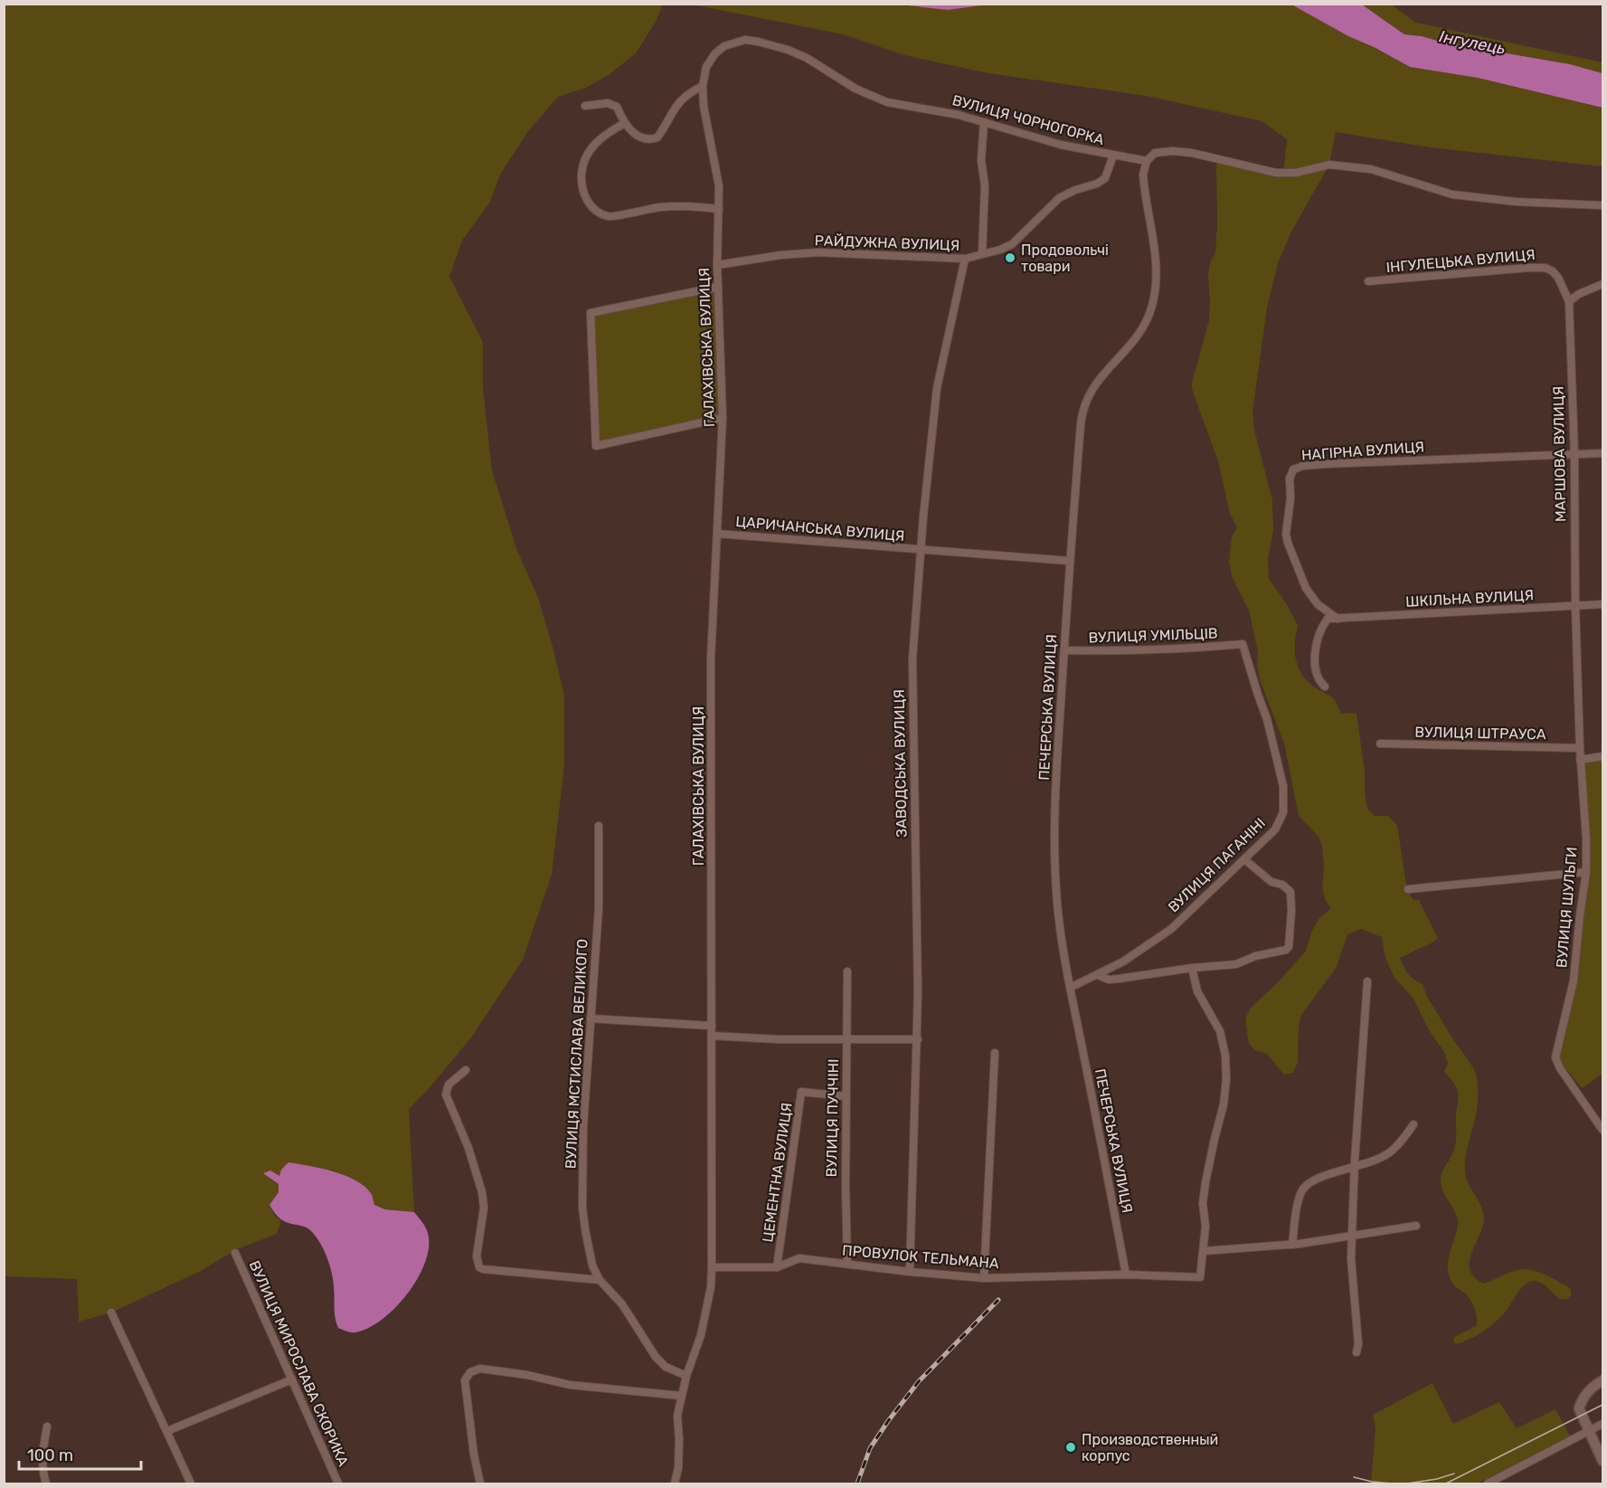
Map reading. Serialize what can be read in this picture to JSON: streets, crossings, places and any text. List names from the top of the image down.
{
  "streets": {
    "street": [
      "ВУЛИЦЯ ЧОРНОГОРКА",
      "РАЙДУЖНА ВУЛИЦЯ",
      "ІНГУЛЕЦЬКА ВУЛИЦЯ",
      "ГАЛАХІВСЬКА ВУЛИЦЯ",
      "НАГІРНА ВУЛИЦЯ",
      "МАРШОВА ВУЛИЦЯ",
      "ЦАРИЧАНСЬКА ВУЛИЦЯ",
      "ШКІЛЬНА ВУЛИЦЯ",
      "ВУЛИЦЯ УМІЛЬЦІВ",
      "ПЕЧЕРСЬКА ВУЛИЦЯ",
      "ВУЛИЦЯ ШТРАУСА",
      "ЗАВОДСЬКА ВУЛИЦЯ",
      "ВУЛИЦЯ ПАГАНІНІ",
      "ВУЛИЦЯ ШУЛЬГИ",
      "ВУЛИЦЯ МСТИСЛАВА ВЕЛИКОГО",
      "ВУЛИЦЯ ПУЧЧІНІ",
      "ЦЕМЕНТНА ВУЛИЦЯ",
      "ПРОВУЛОК ТЕЛЬМАНА",
      "ВУЛИЦЯ МИРОСЛАВА СКОРИКА"
    ]
  },
  "crossings": [
    ["ВУЛИЦЯ ЧОРНОГОРКА", "РАЙДУЖНА ВУЛИЦЯ"],
    ["ВУЛИЦЯ ЧОРНОГОРКА", "ГАЛАХІВСЬКА ВУЛИЦЯ"],
    ["ВУЛИЦЯ ЧОРНОГОРКА", "ПЕЧЕРСЬКА ВУЛИЦЯ"],
    ["РАЙДУЖНА ВУЛИЦЯ", "ГАЛАХІВСЬКА ВУЛИЦЯ"],
    ["РАЙДУЖНА ВУЛИЦЯ", "ЗАВОДСЬКА ВУЛИЦЯ"],
    ["ІНГУЛЕЦЬКА ВУЛИЦЯ", "МАРШОВА ВУЛИЦЯ"],
    ["ГАЛАХІВСЬКА ВУЛИЦЯ", "ЦАРИЧАНСЬКА ВУЛИЦЯ"],
    ["ГАЛАХІВСЬКА ВУЛИЦЯ", "ВУЛИЦЯ МСТИСЛАВА ВЕЛИКОГО"],
    ["ГАЛАХІВСЬКА ВУЛИЦЯ", "ПРОВУЛОК ТЕЛЬМАНА"],
    ["НАГІРНА ВУЛИЦЯ", "МАРШОВА ВУЛИЦЯ"],
    ["НАГІРНА ВУЛИЦЯ", "ШКІЛЬНА ВУЛИЦЯ"],
    ["МАРШОВА ВУЛИЦЯ", "ШКІЛЬНА ВУЛИЦЯ"],
    ["МАРШОВА ВУЛИЦЯ", "ВУЛИЦЯ ШУЛЬГИ"],
    ["ЦАРИЧАНСЬКА ВУЛИЦЯ", "ПЕЧЕРСЬКА ВУЛИЦЯ"],
    ["ЦАРИЧАНСЬКА ВУЛИЦЯ", "ЗАВОДСЬКА ВУЛИЦЯ"],
    ["ШКІЛЬНА ВУЛИЦЯ", "ВУЛИЦЯ ШУЛЬГИ"],
    ["ВУЛИЦЯ УМІЛЬЦІВ", "ПЕЧЕРСЬКА ВУЛИЦЯ"],
    ["ВУЛИЦЯ УМІЛЬЦІВ", "ВУЛИЦЯ ПАГАНІНІ"],
    ["ПЕЧЕРСЬКА ВУЛИЦЯ", "ВУЛИЦЯ ПАГАНІНІ"],
    ["ПЕЧЕРСЬКА ВУЛИЦЯ", "ПРОВУЛОК ТЕЛЬМАНА"],
    ["ВУЛИЦЯ ШТРАУСА", "ВУЛИЦЯ ШУЛЬГИ"],
    ["ЗАВОДСЬКА ВУЛИЦЯ", "ПРОВУЛОК ТЕЛЬМАНА"],
    ["ВУЛИЦЯ ПУЧЧІНІ", "ЦЕМЕНТНА ВУЛИЦЯ"],
    ["ВУЛИЦЯ ПУЧЧІНІ", "ПРОВУЛОК ТЕЛЬМАНА"],
    ["ЦЕМЕНТНА ВУЛИЦЯ", "ПРОВУЛОК ТЕЛЬМАНА"]
  ],
  "water": ["Інгулець"],
  "places": ["Продовольчі товари", "Производственный корпус"],
  "scale_bar": "100 m"
}
